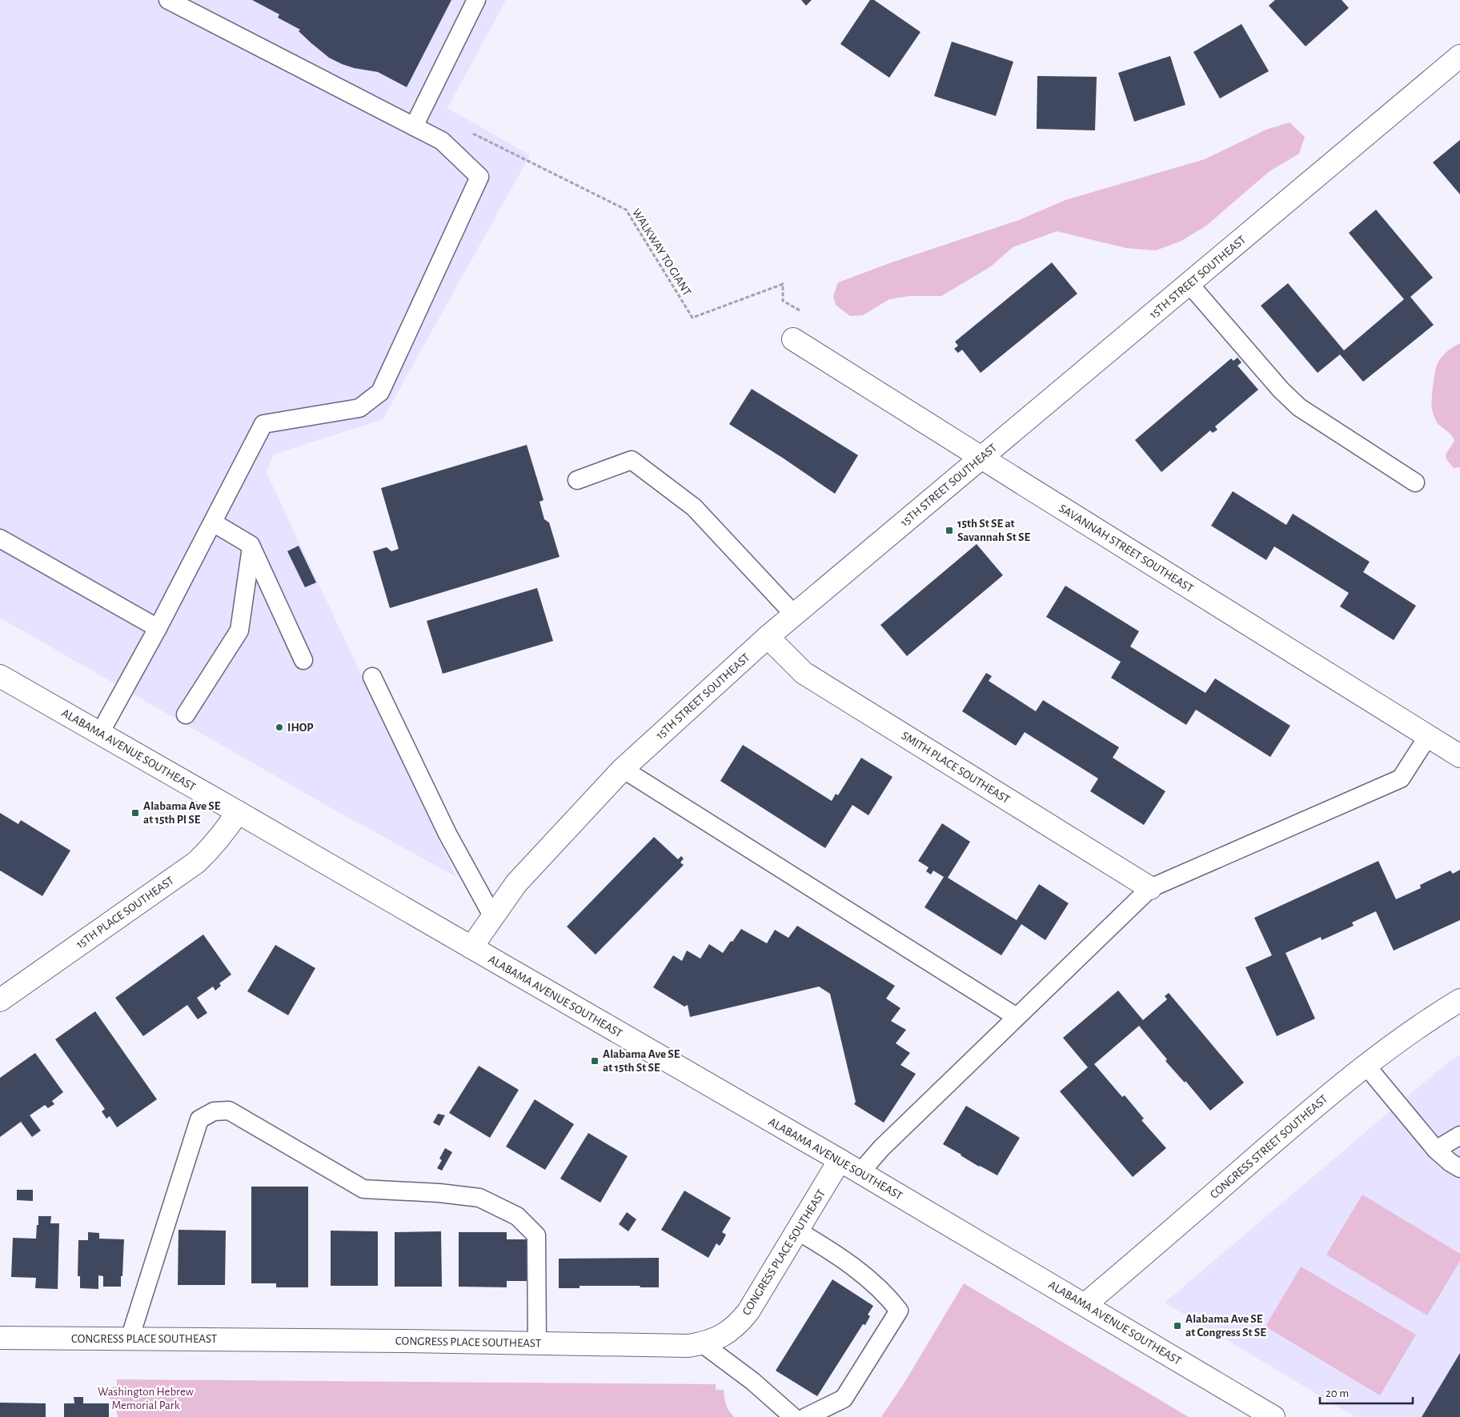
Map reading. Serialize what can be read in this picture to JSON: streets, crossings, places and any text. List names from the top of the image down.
{
  "streets": {
    "street": [
      "15TH STREET SOUTHEAST",
      "SAVANNAH STREET SOUTHEAST",
      "ALABAMA AVENUE SOUTHEAST",
      "SMITH PLACE SOUTHEAST",
      "15TH PLACE SOUTHEAST",
      "CONGRESS STREET SOUTHEAST",
      "CONGRESS PLACE SOUTHEAST"
    ],
    "path": ["WALKWAY TO GIANT"]
  },
  "crossings": [
    ["15TH STREET SOUTHEAST", "SAVANNAH STREET SOUTHEAST"],
    ["15TH STREET SOUTHEAST", "ALABAMA AVENUE SOUTHEAST"],
    ["15TH STREET SOUTHEAST", "SMITH PLACE SOUTHEAST"],
    ["ALABAMA AVENUE SOUTHEAST", "15TH PLACE SOUTHEAST"],
    ["ALABAMA AVENUE SOUTHEAST", "CONGRESS STREET SOUTHEAST"],
    ["ALABAMA AVENUE SOUTHEAST", "CONGRESS PLACE SOUTHEAST"]
  ],
  "parks": ["Washington Hebrew Memorial Park"],
  "places": {
    "transit": [
      "15th St SE at Savannah St SE",
      "Alabama Ave SE at 15th Pl SE",
      "Alabama Ave SE at 15th St SE",
      "Alabama Ave SE at Congress St SE"
    ],
    "other": ["IHOP"]
  },
  "scale_bar": "20 m"
}
